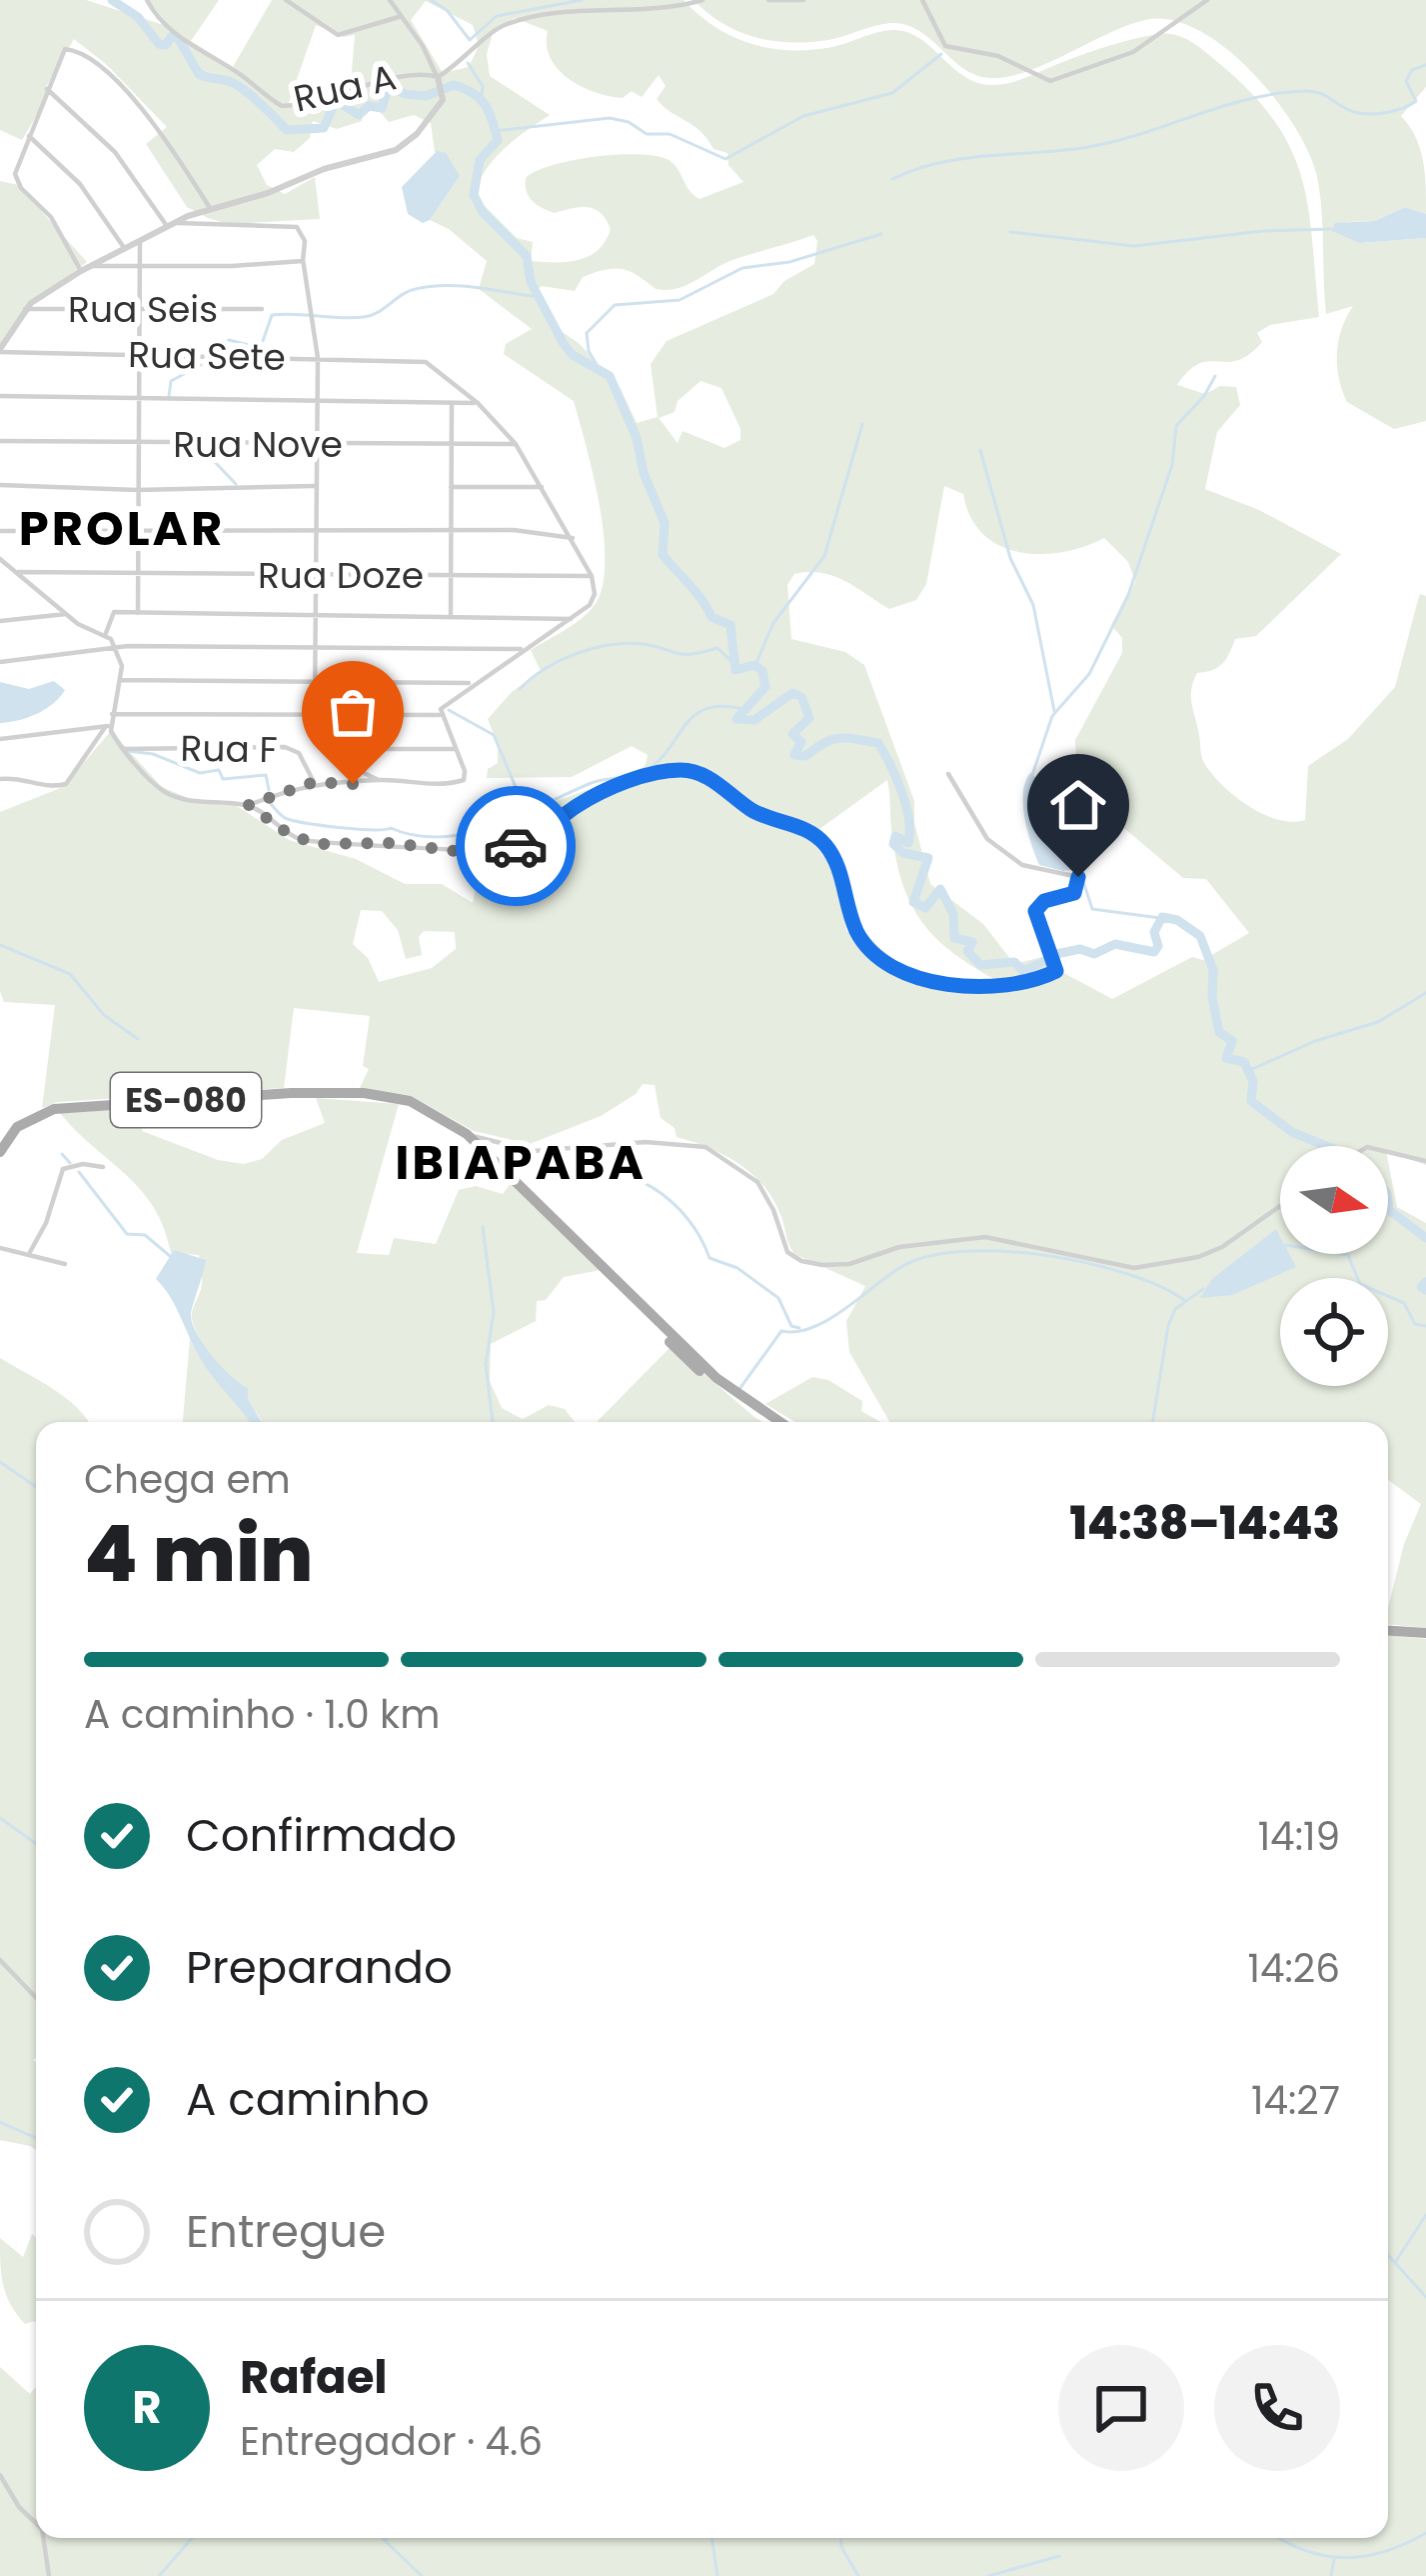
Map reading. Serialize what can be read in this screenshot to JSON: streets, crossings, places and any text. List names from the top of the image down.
{
  "streets": {
    "main road": ["ES-080"],
    "street": [
      "Rua A",
      "Rua Seis",
      "Rua Sete",
      "Rua Nove",
      "Rua Doze",
      "Rua F"
    ]
  },
  "districts": ["PROLAR", "IBIAPABA"],
  "north": "right",
  "page": {
    "heading": ["4 min", "Chega em", "14:38–14:43"],
    "panel": ["Rafael", "Entregador · 4.6"],
    "bar": "A caminho · 1.0 km",
    "list": [
      ["Confirmado", "14:19"],
      ["Preparando", "14:26"],
      ["A caminho", "14:27"],
      "Entregue"
    ],
    "round": "R"
  }
}
